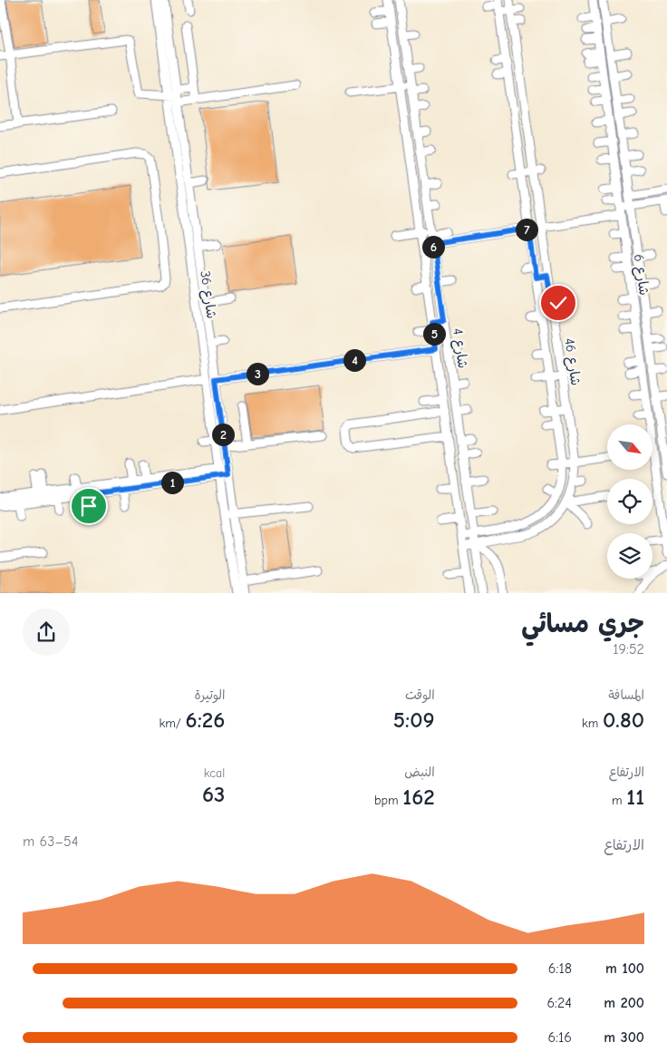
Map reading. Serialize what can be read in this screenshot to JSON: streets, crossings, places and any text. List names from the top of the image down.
{
  "streets": {
    "lane": [
      "شارع 6",
      "شارع 36",
      "شارع 4",
      "شارع 46"
    ]
  },
  "crossings": [
    ["شارع 4", "شارع 46"]
  ],
  "north": "bottom right",
  "page": {
    "pins": [
      "7",
      "6",
      "5",
      "4",
      "3",
      "2",
      "1"
    ],
    "heading": ["جري مسائي", "19:52"],
    "stats": [
      ["المسافة", "0.80 km"],
      ["الوقت", "5:09"],
      ["الوتيرة", "6:26 /km"],
      ["الارتفاع", "11 m"],
      ["النبض", "162 bpm"],
      ["kcal", "63"]
    ],
    "chart": ["الارتفاع", "54–63 m"],
    "list": [
      {
        "name": "100 m",
        "note": "6:18"
      },
      {
        "name": "200 m",
        "note": "6:24"
      },
      {
        "name": "300 m",
        "note": "6:16"
      }
    ]
  }
}
